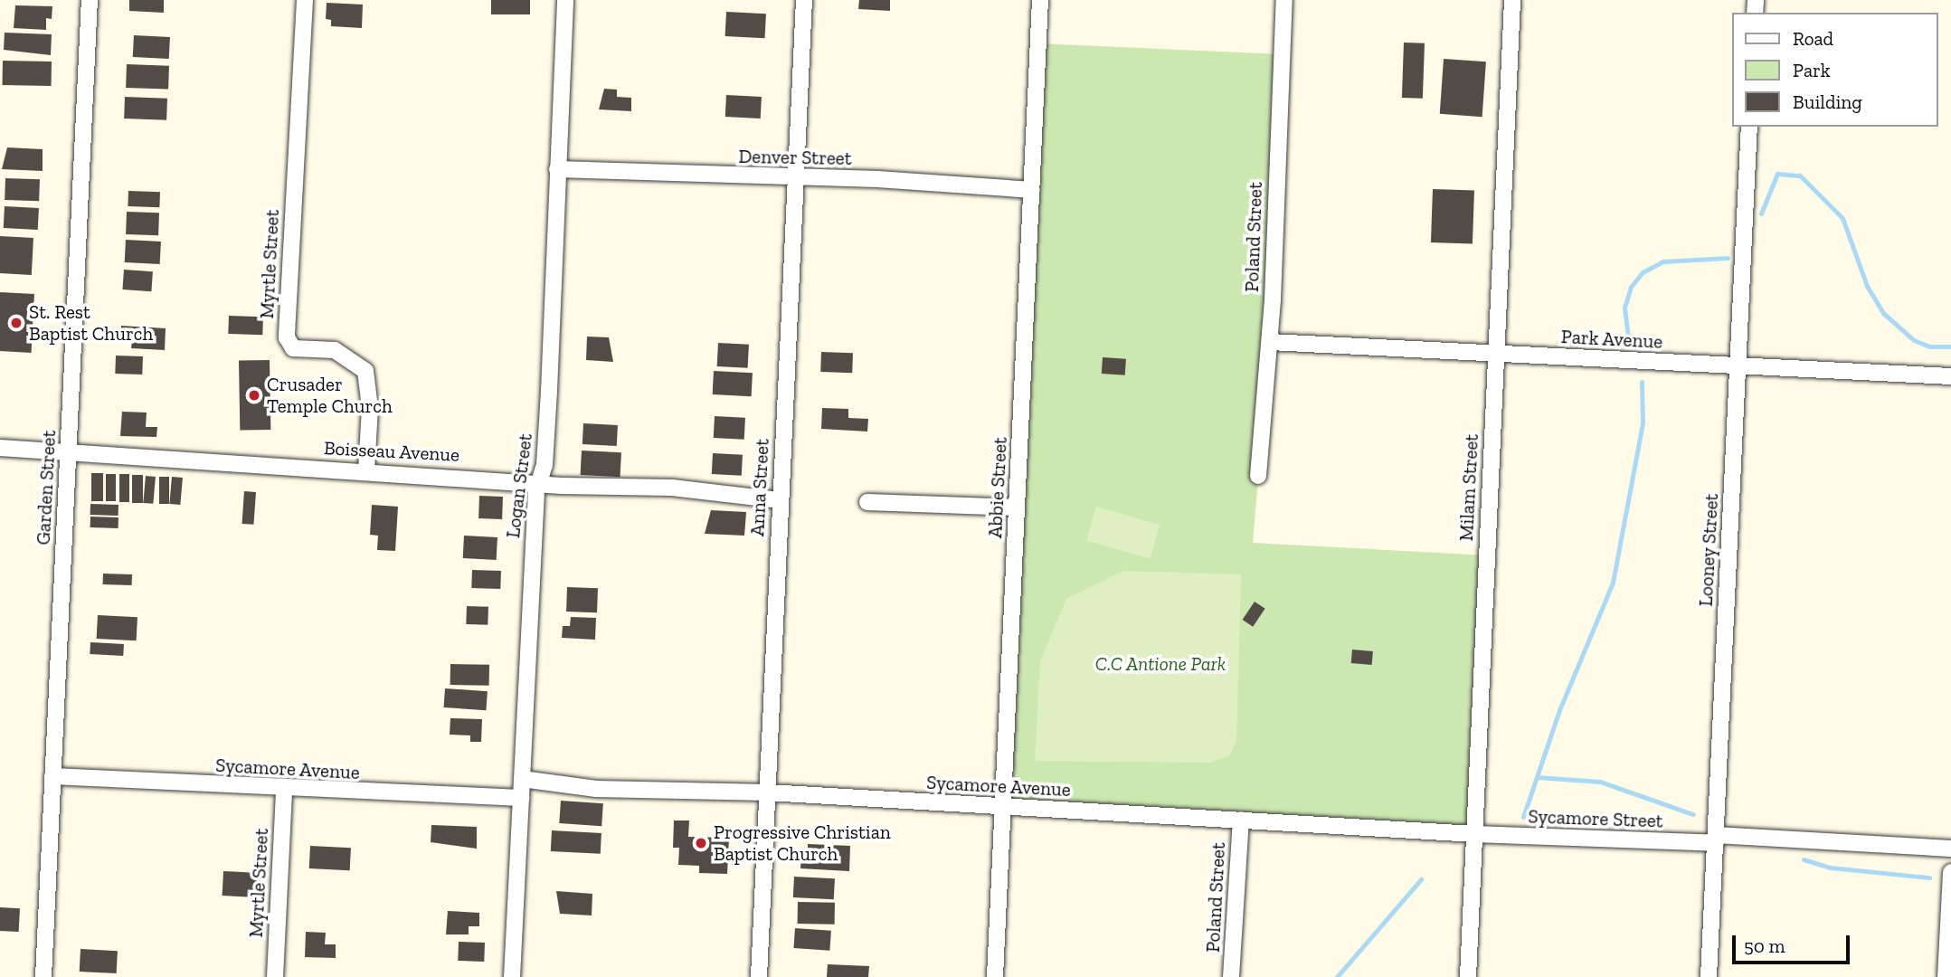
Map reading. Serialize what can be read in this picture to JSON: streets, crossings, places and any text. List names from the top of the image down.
{
  "streets": {
    "street": [
      "Denver Street",
      "Poland Street",
      "Myrtle Street",
      "Park Avenue",
      "Boisseau Avenue",
      "Logan Street",
      "Garden Street",
      "Anna Street",
      "Abbie Street",
      "Milam Street",
      "Looney Street",
      "Sycamore Avenue",
      "Sycamore Street"
    ]
  },
  "crossings": [
    ["Denver Street", "Logan Street"],
    ["Denver Street", "Anna Street"],
    ["Denver Street", "Abbie Street"],
    ["Poland Street", "Park Avenue"],
    ["Poland Street", "Sycamore Avenue"],
    ["Myrtle Street", "Boisseau Avenue"],
    ["Myrtle Street", "Sycamore Avenue"],
    ["Park Avenue", "Milam Street"],
    ["Park Avenue", "Looney Street"],
    ["Boisseau Avenue", "Logan Street"],
    ["Boisseau Avenue", "Garden Street"],
    ["Boisseau Avenue", "Anna Street"],
    ["Logan Street", "Sycamore Avenue"],
    ["Garden Street", "Sycamore Avenue"],
    ["Anna Street", "Sycamore Avenue"],
    ["Abbie Street", "Sycamore Avenue"],
    ["Milam Street", "Sycamore Avenue"],
    ["Milam Street", "Sycamore Street"],
    ["Looney Street", "Sycamore Street"],
    ["Sycamore Avenue", "Sycamore Street"]
  ],
  "parks": ["C.C Antione Park"],
  "places": ["St. Rest Baptist Church", "Crusader Temple Church", "Progressive Christian Baptist Church"],
  "legend": ["Road", "Park", "Building"],
  "scale_bar": "50 m"
}
